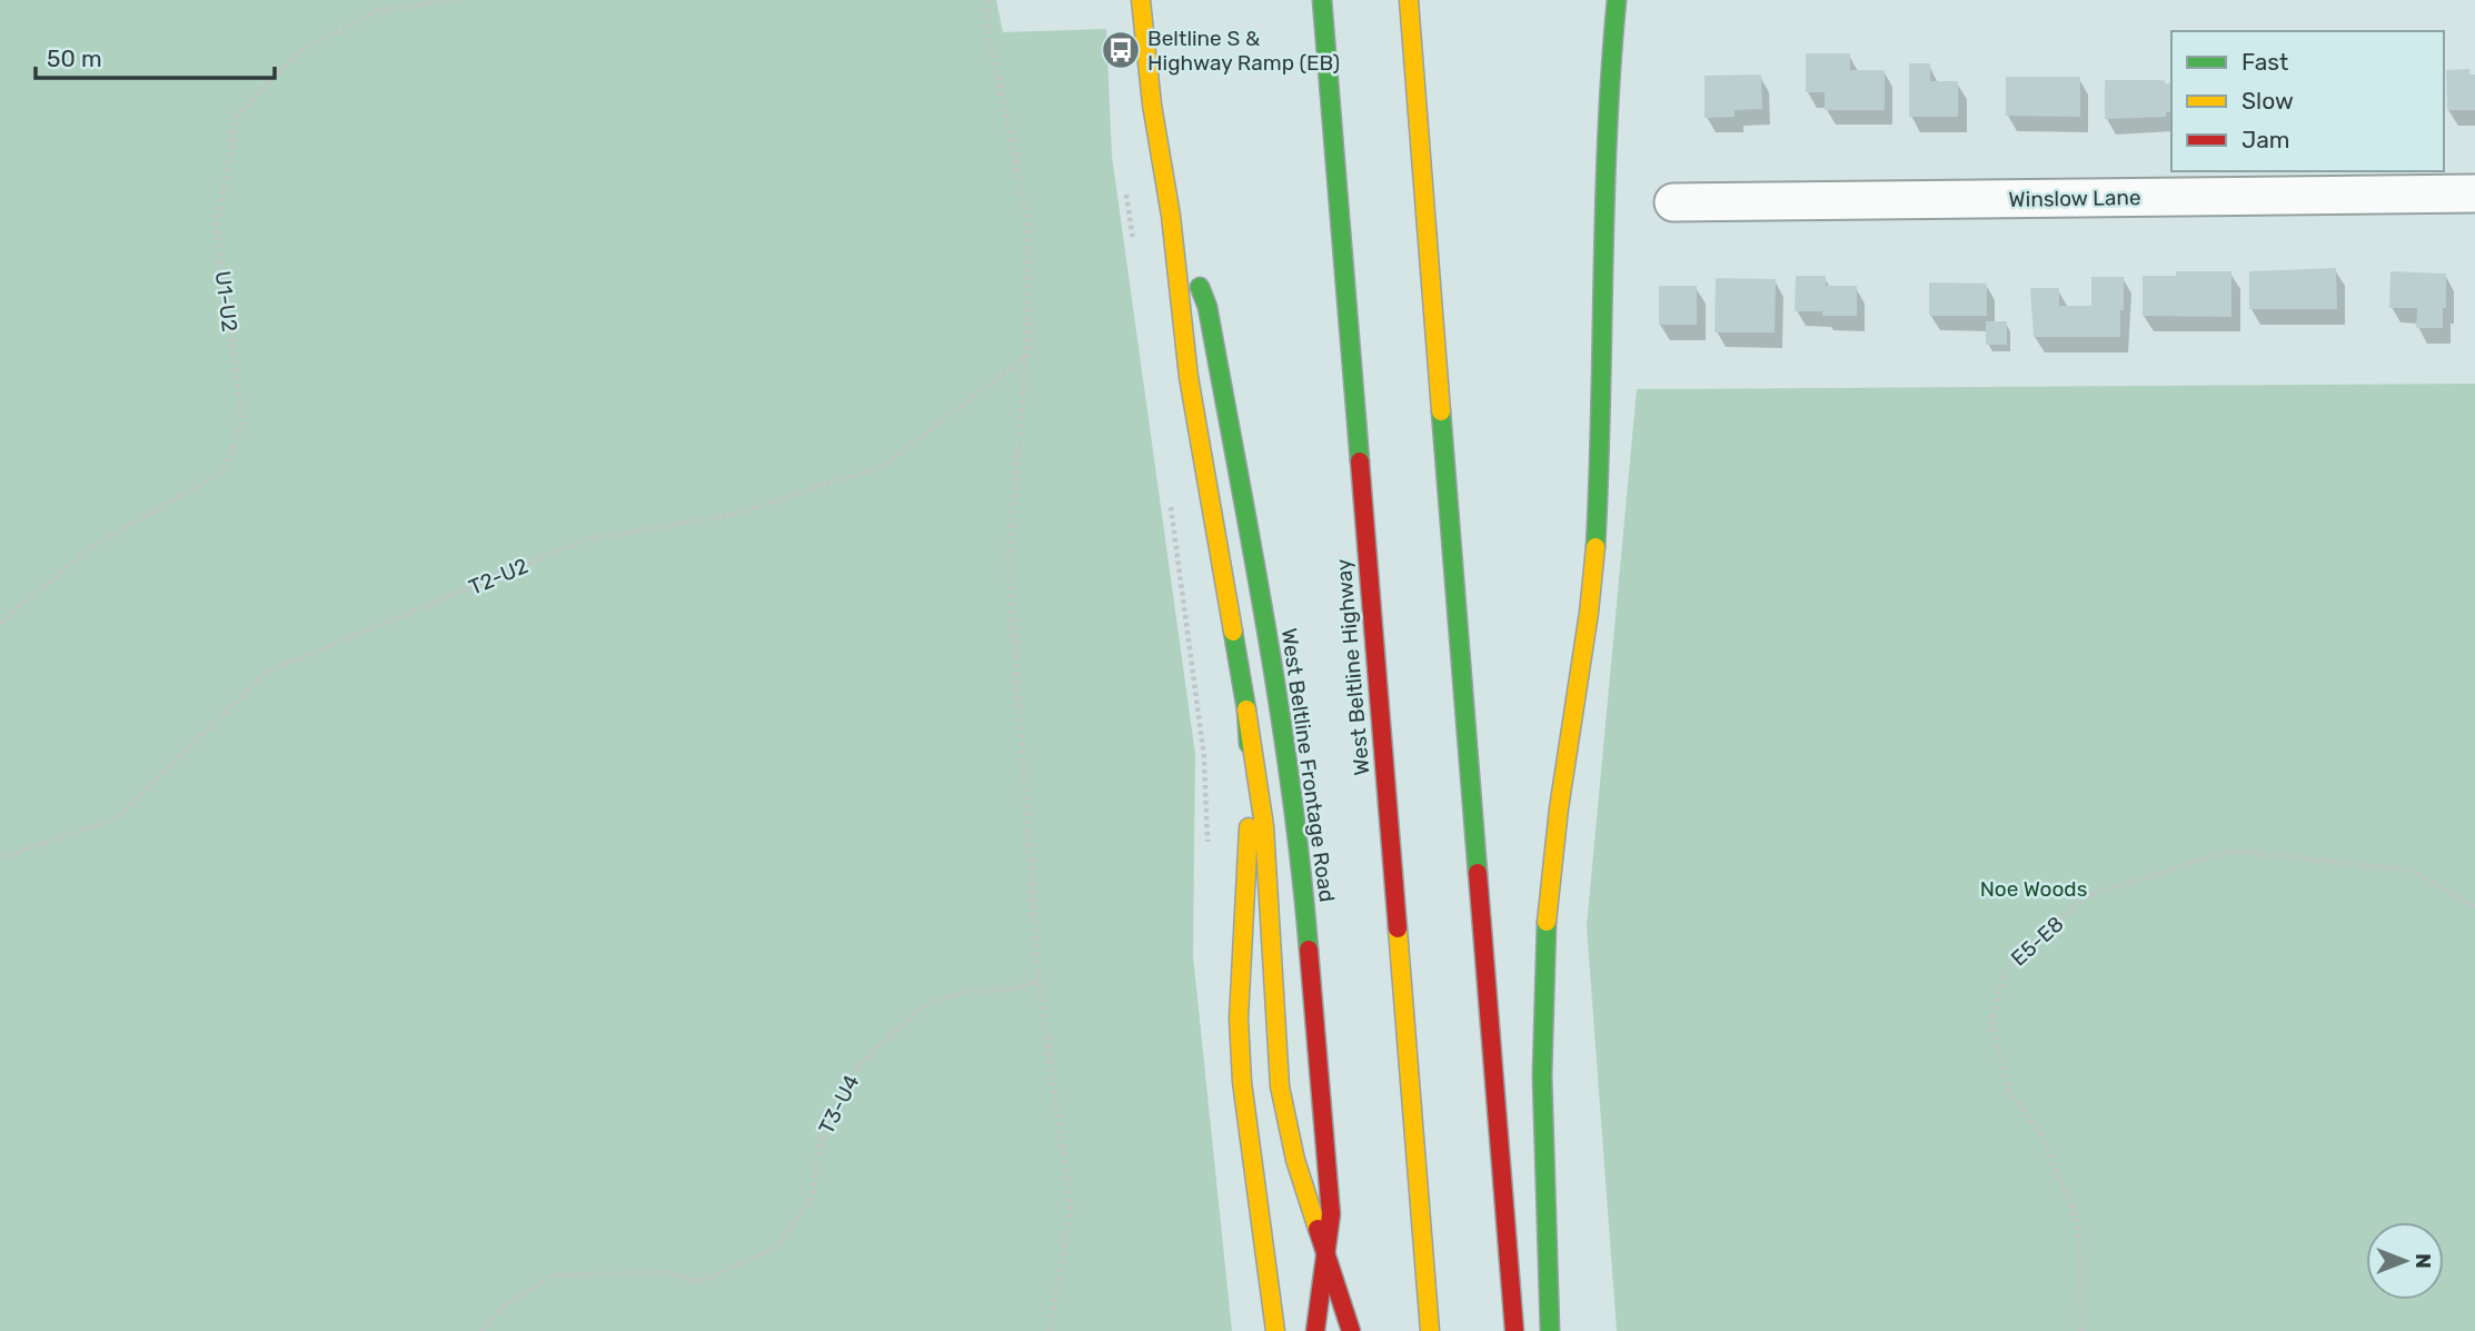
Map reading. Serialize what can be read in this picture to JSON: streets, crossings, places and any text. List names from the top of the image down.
{
  "streets": {
    "main road": ["West Beltline Highway", "West Beltline Frontage Road"],
    "street": ["Winslow Lane"],
    "path": [
      "U1-U2",
      "T2-U2",
      "E5-E8",
      "T3-U4"
    ]
  },
  "parks": ["Noe Woods"],
  "places": {
    "bus stop": ["Beltline S & Highway Ramp (EB)"]
  },
  "legend": ["Fast", "Slow", "Jam"],
  "scale_bar": "50 m",
  "north": "right"
}
